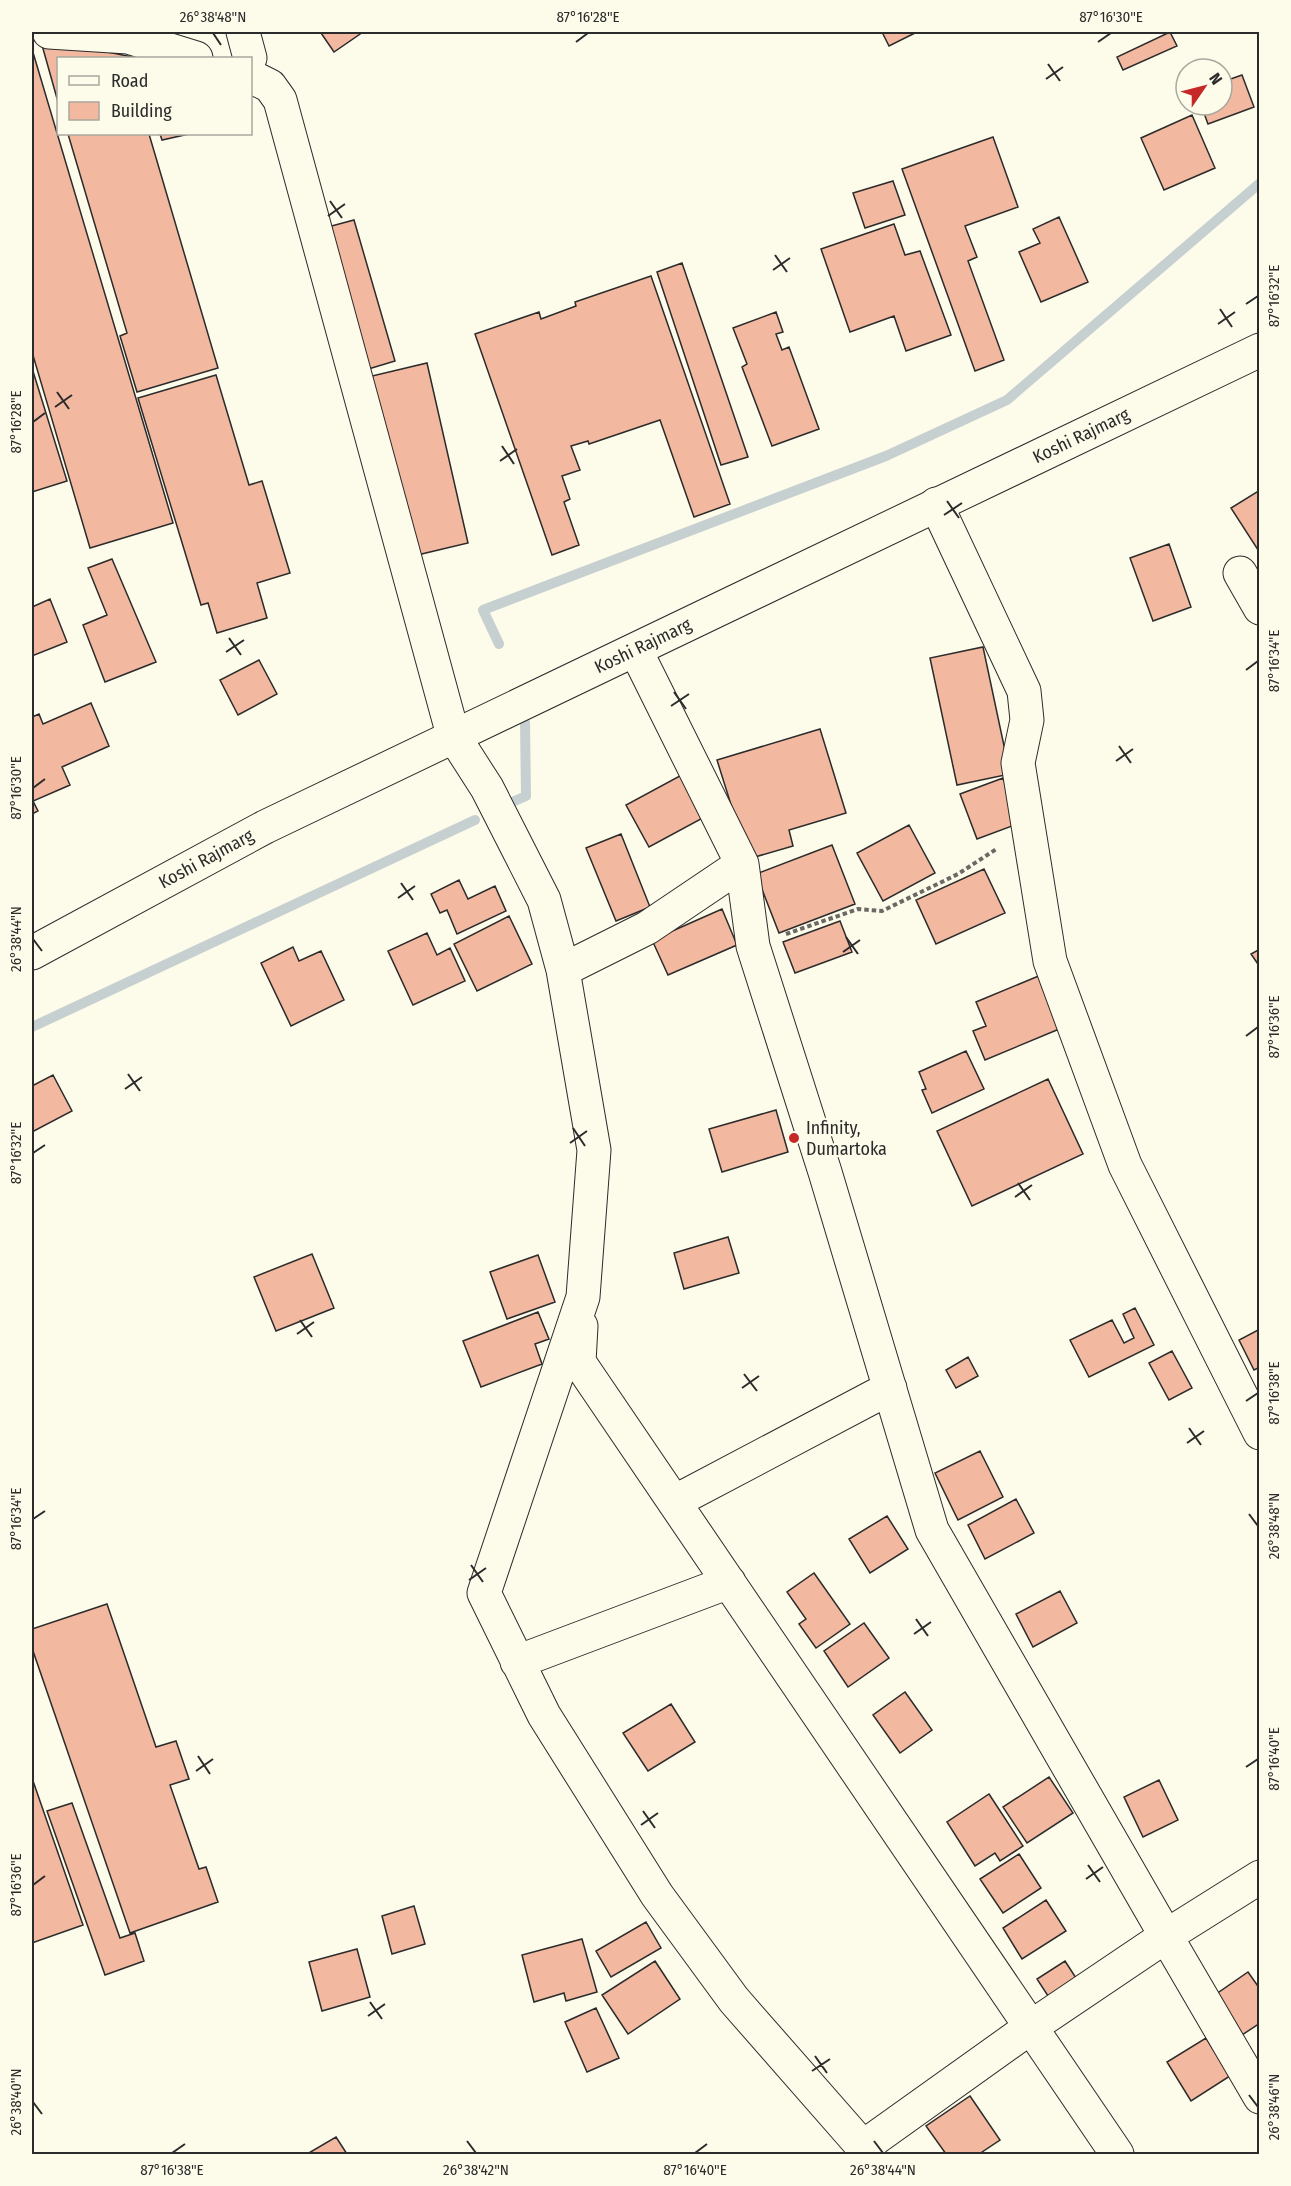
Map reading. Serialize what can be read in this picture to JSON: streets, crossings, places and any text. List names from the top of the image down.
{
  "streets": {
    "street": ["Koshi Rajmarg"]
  },
  "places": ["Infinity, Dumartoka"],
  "legend": ["Road", "Building"],
  "north": "top right",
  "coordinates": [
    "26°38'48\"N",
    "87°16'28\"E",
    "87°16'30\"E",
    "87°16'32\"E",
    "87°16'34\"E",
    "26°38'44\"N",
    "87°16'36\"E",
    "87°16'38\"E",
    "87°16'40\"E",
    "26°38'40\"N",
    "26°38'46\"N",
    "26°38'42\"N"
  ]
}
